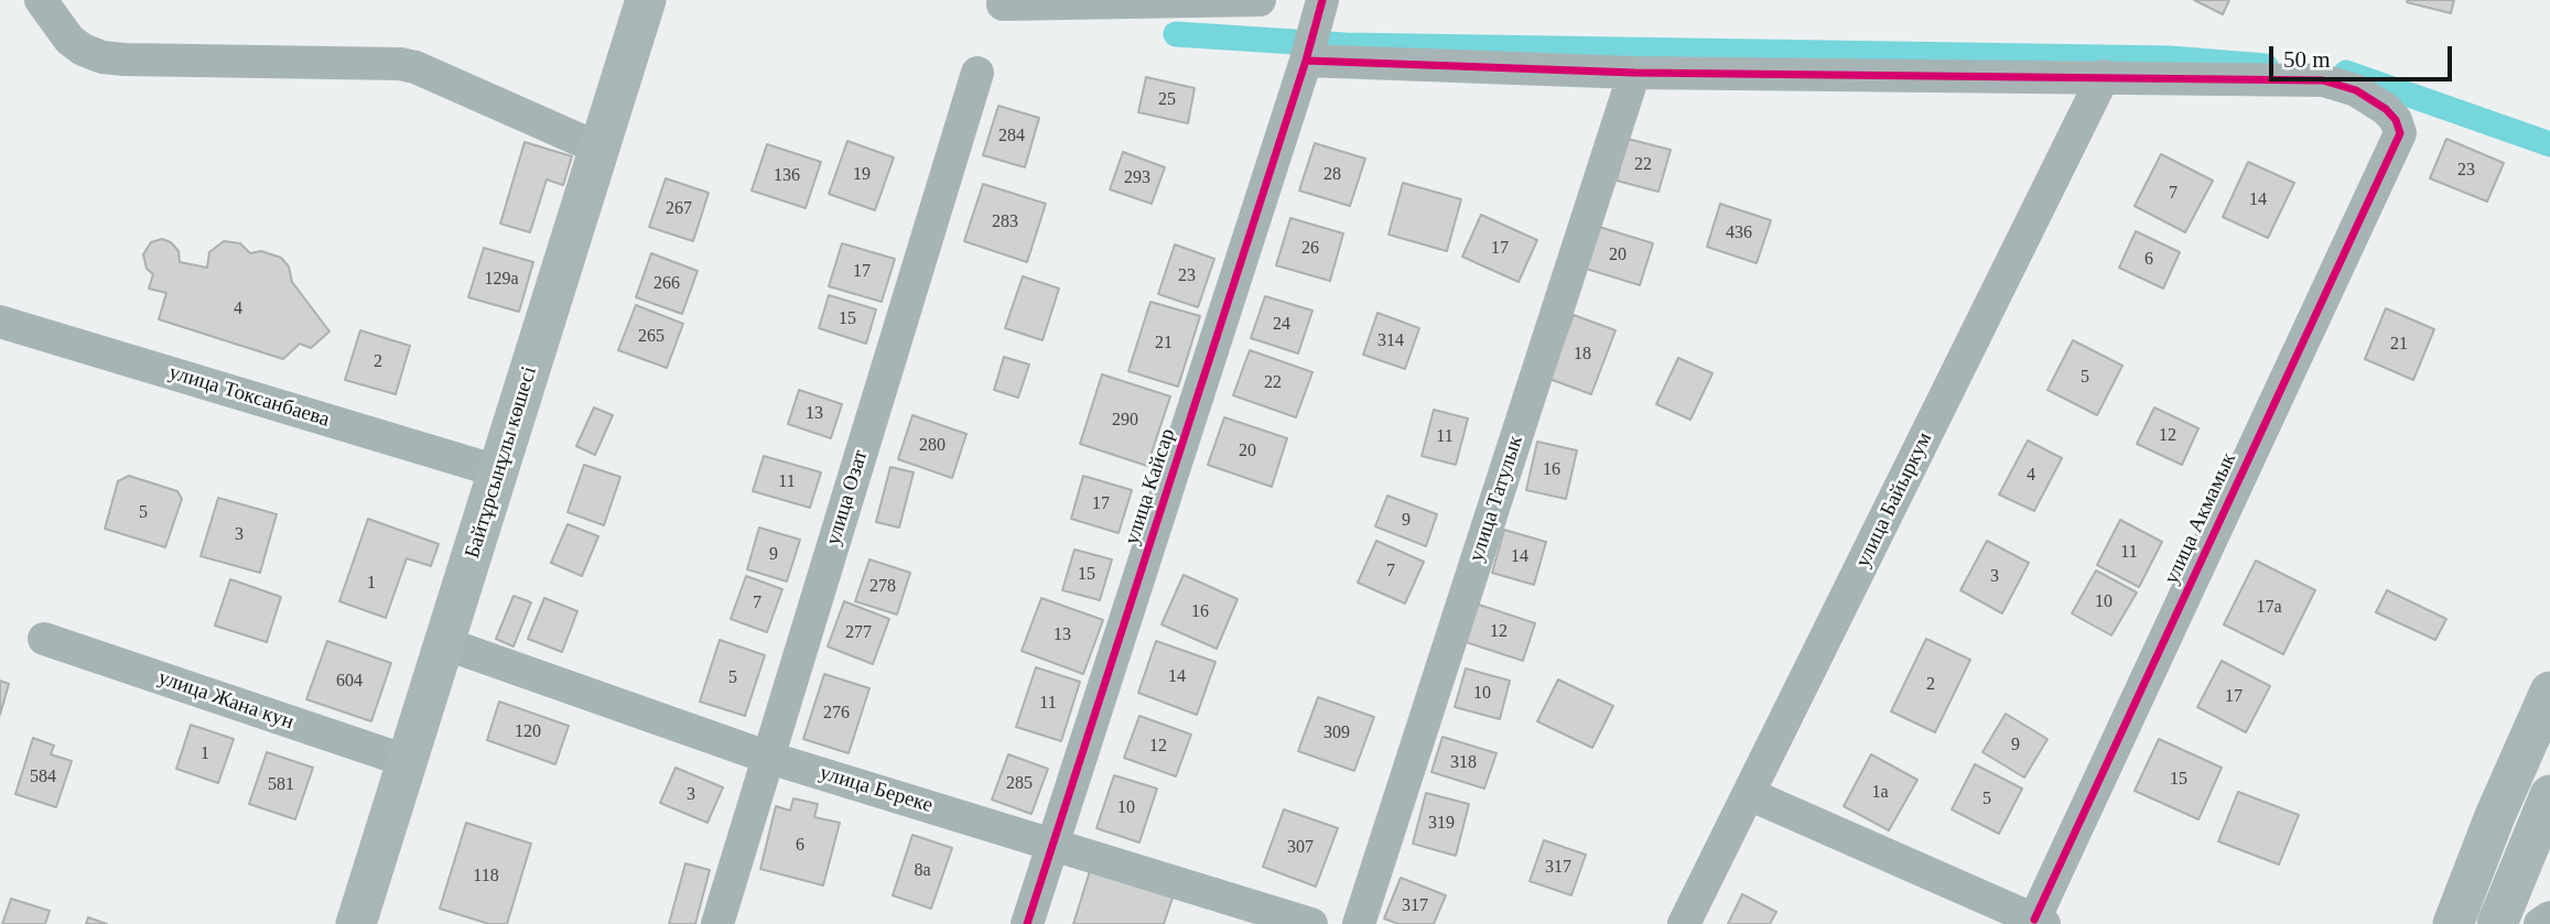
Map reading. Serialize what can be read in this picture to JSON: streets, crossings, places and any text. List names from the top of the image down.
{
  "streets": {
    "main road": ["Байтұрсынұлы көшесі"],
    "street": [
      "улица Токсанбаева",
      "улица Кайсар",
      "улица Озат",
      "улица Татулык",
      "улица Байыркум",
      "улица Акмамык",
      "улица Жана кун",
      "улица Береке"
    ]
  },
  "crossings": [
    ["улица Токсанбаева", "Байтұрсынұлы көшесі"],
    ["Байтұрсынұлы көшесі", "улица Жана кун"],
    ["Байтұрсынұлы көшесі", "улица Береке"],
    ["улица Кайсар", "улица Береке"],
    ["улица Озат", "улица Береке"],
    ["улица Байыркум", "улица Акмамык"]
  ],
  "house_numbers": [
    "25",
    "284",
    "22",
    "23",
    "19",
    "28",
    "136",
    "293",
    "7",
    "14",
    "267",
    "283",
    "436",
    "26",
    "17",
    "20",
    "6",
    "17",
    "23",
    "129а",
    "266",
    "4",
    "15",
    "24",
    "265",
    "314",
    "21",
    "21",
    "18",
    "2",
    "5",
    "22",
    "13",
    "290",
    "12",
    "11",
    "280",
    "20",
    "16",
    "4",
    "11",
    "17",
    "5",
    "9",
    "3",
    "11",
    "9",
    "14",
    "7",
    "15",
    "3",
    "1",
    "278",
    "10",
    "7",
    "17а",
    "16",
    "12",
    "277",
    "13",
    "14",
    "5",
    "604",
    "2",
    "10",
    "17",
    "11",
    "276",
    "120",
    "309",
    "9",
    "12",
    "1",
    "318",
    "584",
    "15",
    "285",
    "581",
    "1а",
    "3",
    "5",
    "10",
    "319",
    "6",
    "307",
    "317",
    "8а",
    "118",
    "317"
  ],
  "scale_bar": "50 m"
}
